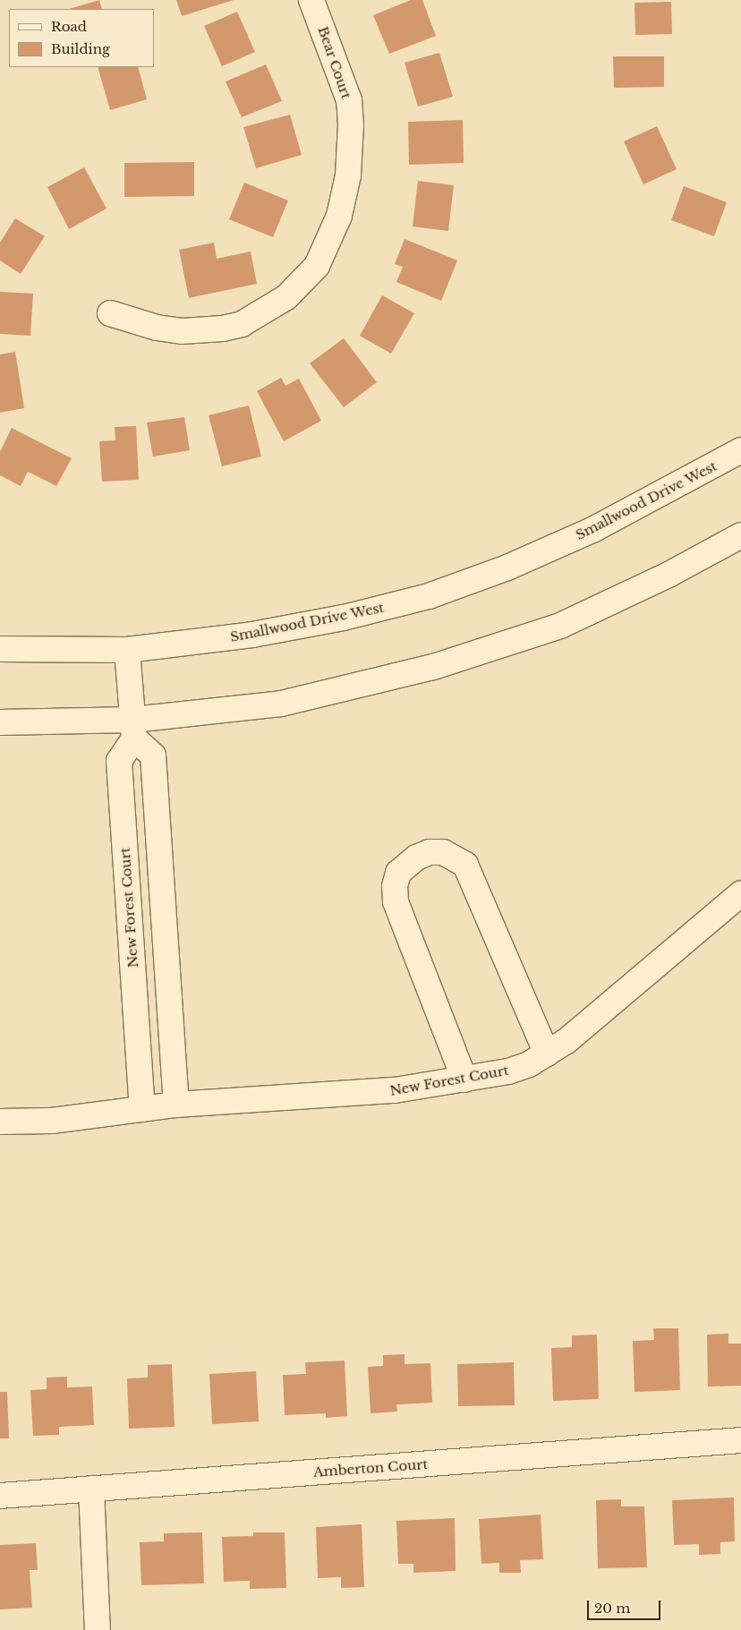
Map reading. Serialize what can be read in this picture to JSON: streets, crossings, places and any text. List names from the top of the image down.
{
  "streets": {
    "street": [
      "Bear Court",
      "Smallwood Drive West",
      "New Forest Court",
      "Amberton Court"
    ]
  },
  "legend": ["Road", "Building"],
  "scale_bar": "20 m"
}
